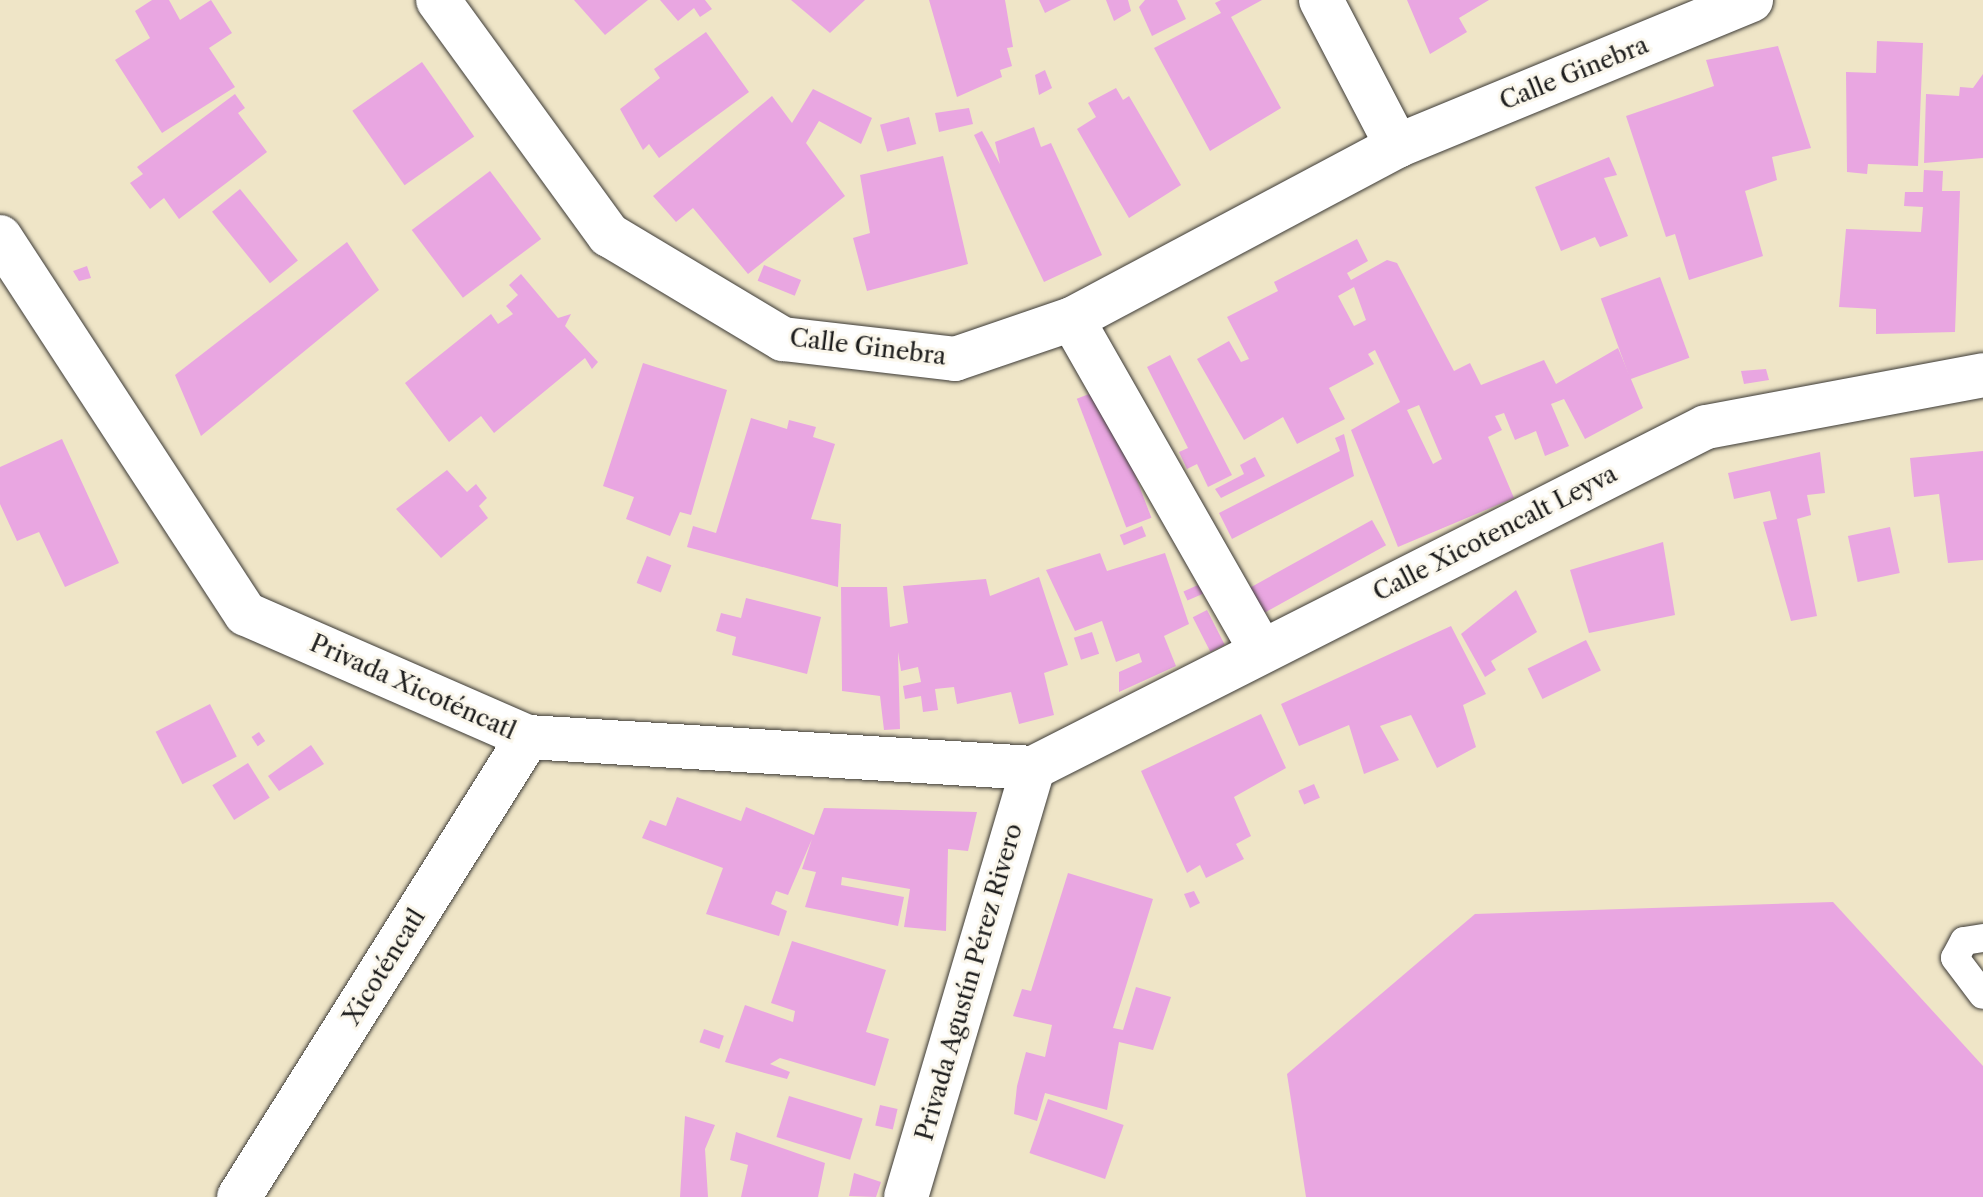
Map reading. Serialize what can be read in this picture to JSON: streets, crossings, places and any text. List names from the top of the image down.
{
  "streets": {
    "street": [
      "Calle Ginebra",
      "Calle Xicotencalt Leyva",
      "Privada Xicoténcatl",
      "Xicoténcatl",
      "Privada Agustín Pérez Rivero"
    ]
  },
  "crossings": [
    ["Calle Xicotencalt Leyva", "Privada Xicoténcatl"],
    ["Calle Xicotencalt Leyva", "Privada Agustín Pérez Rivero"],
    ["Privada Xicoténcatl", "Xicoténcatl"],
    ["Privada Xicoténcatl", "Privada Agustín Pérez Rivero"]
  ]
}
